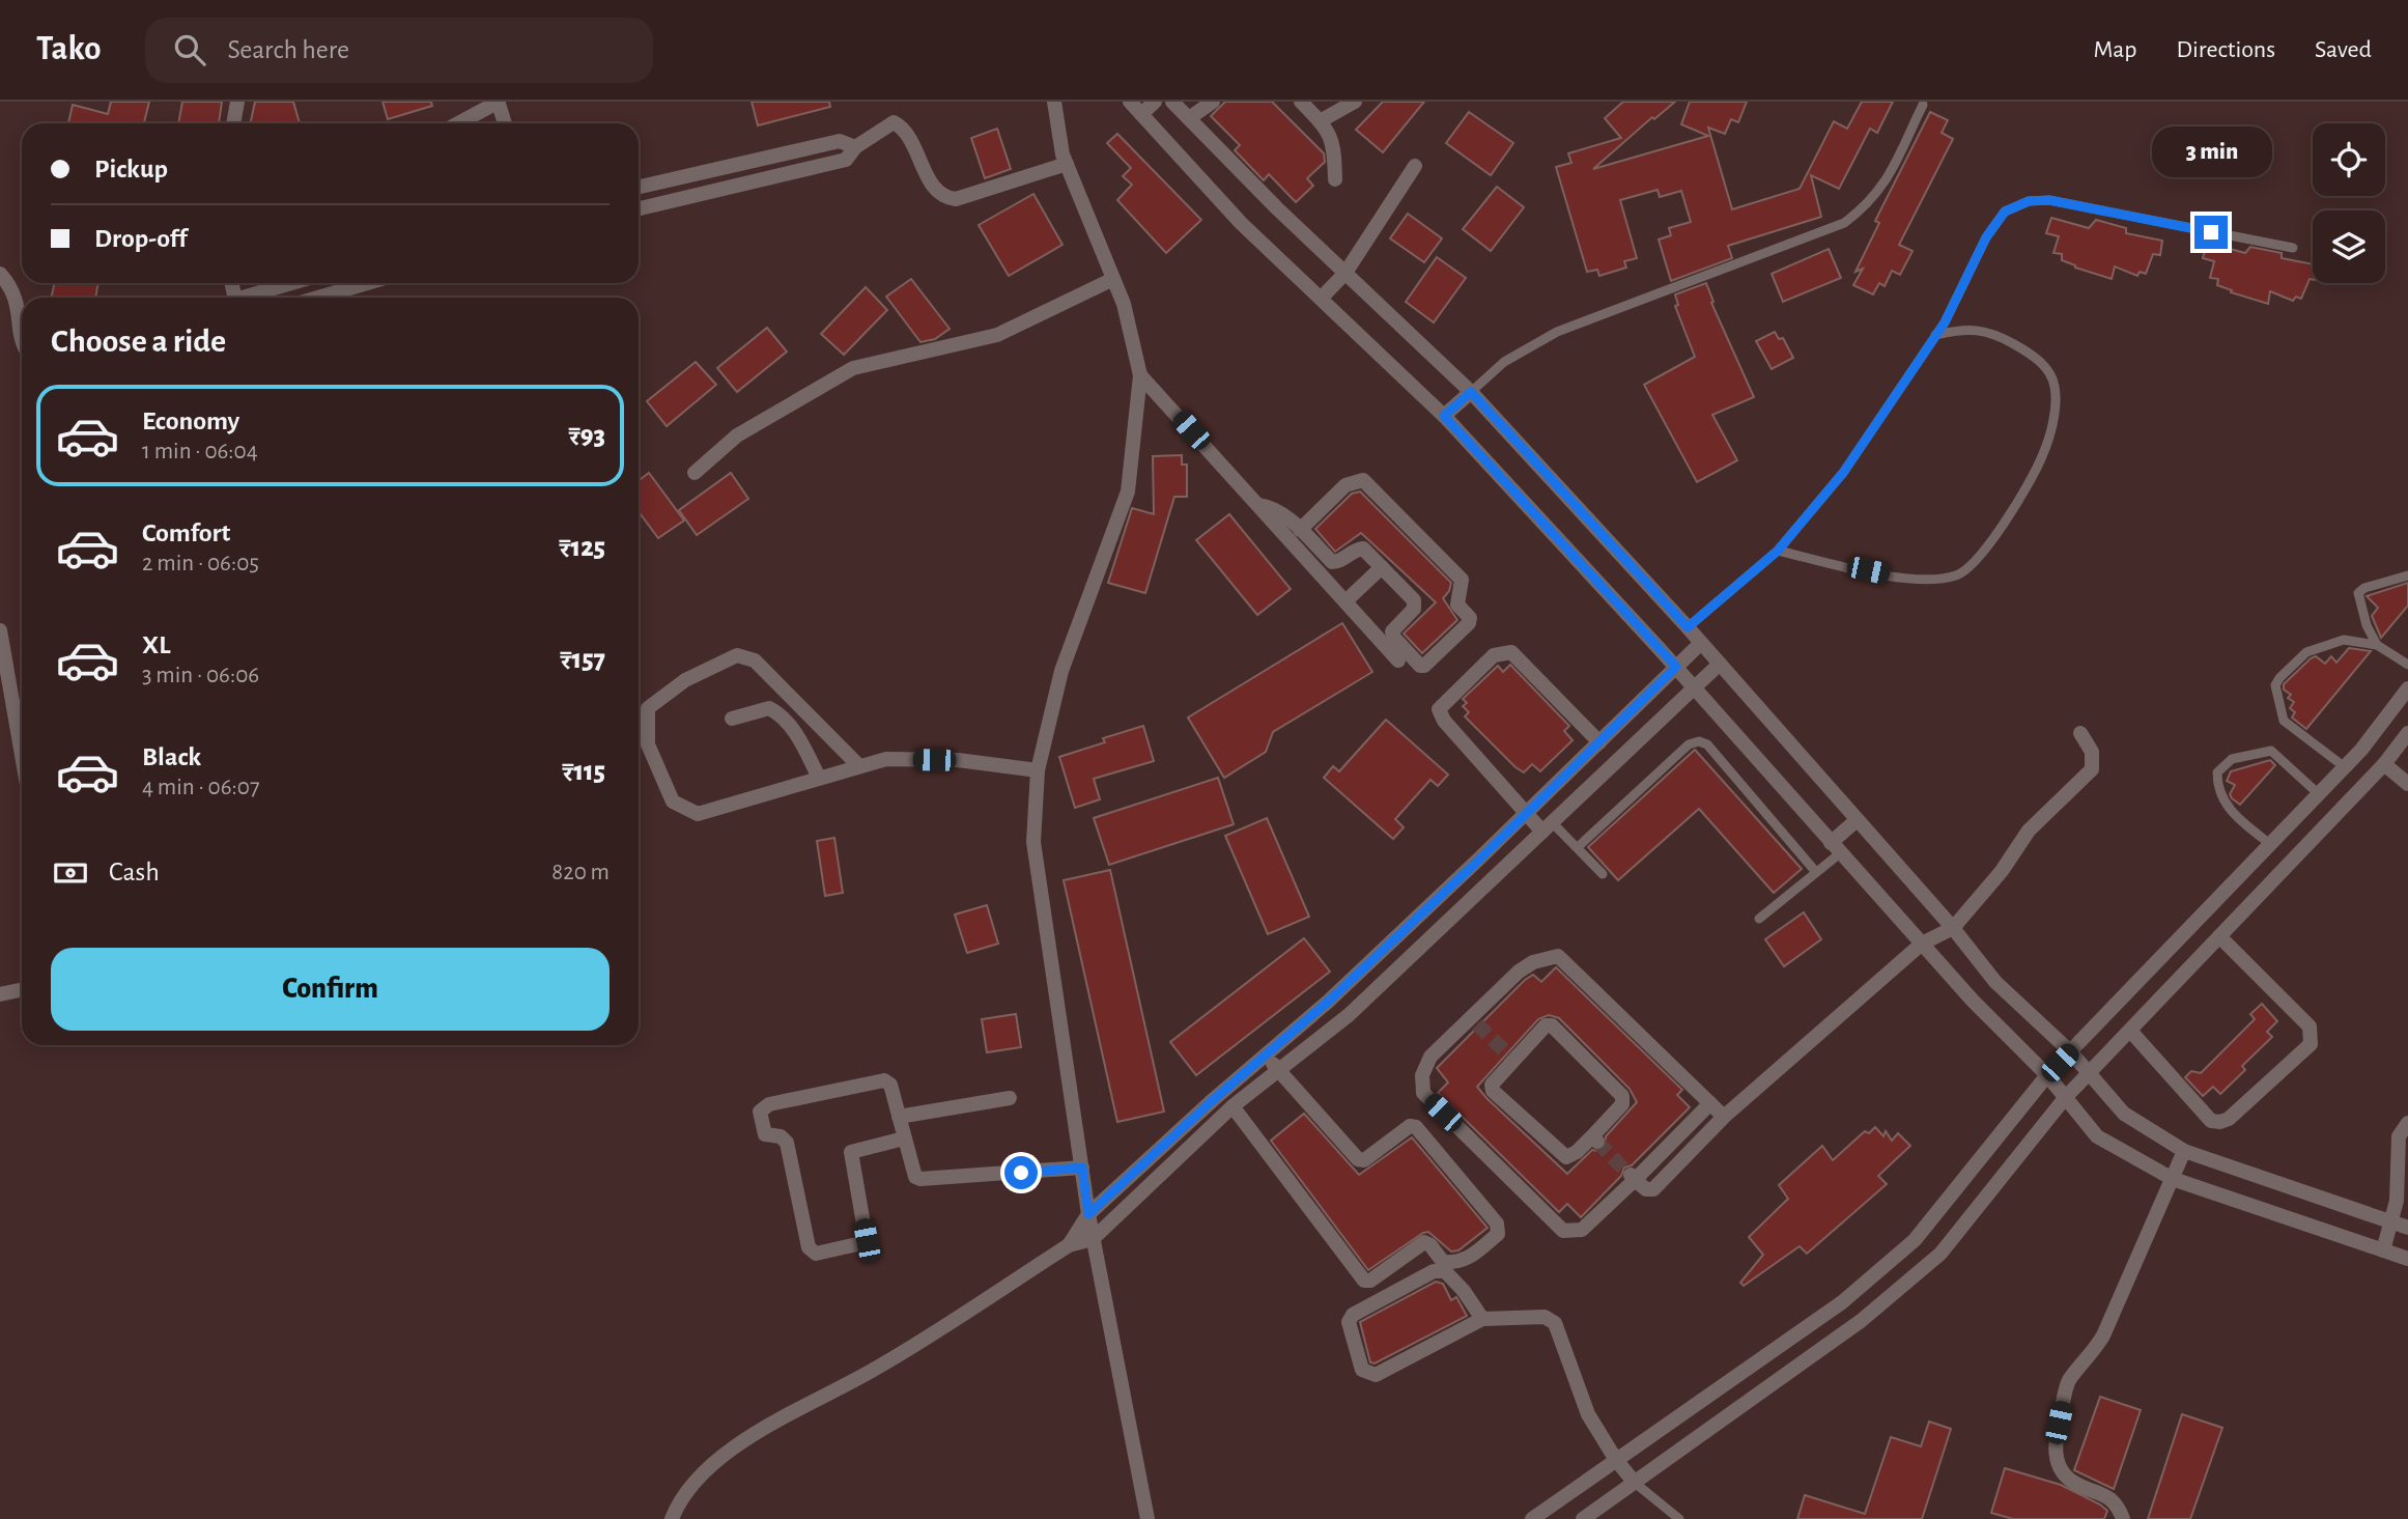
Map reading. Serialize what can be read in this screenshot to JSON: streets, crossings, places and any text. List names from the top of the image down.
{
  "page": {
    "header": "Tako",
    "search": "Search here",
    "nav": ["Map", "Directions", "Saved"],
    "banner": ["Pickup", "Drop-off"],
    "bubble": "3 min",
    "heading": "Choose a ride",
    "list": [
      {
        "name": "Economy",
        "note": "1 min · 06:04",
        "value": "₹93"
      },
      {
        "name": "Comfort",
        "note": "2 min · 06:05",
        "value": "₹125"
      },
      {
        "name": "XL",
        "note": "3 min · 06:06",
        "value": "₹157"
      },
      {
        "name": "Black",
        "note": "4 min · 06:07",
        "value": "₹115"
      }
    ],
    "pay": ["Cash", "820 m"],
    "buttons": "Confirm"
  }
}
